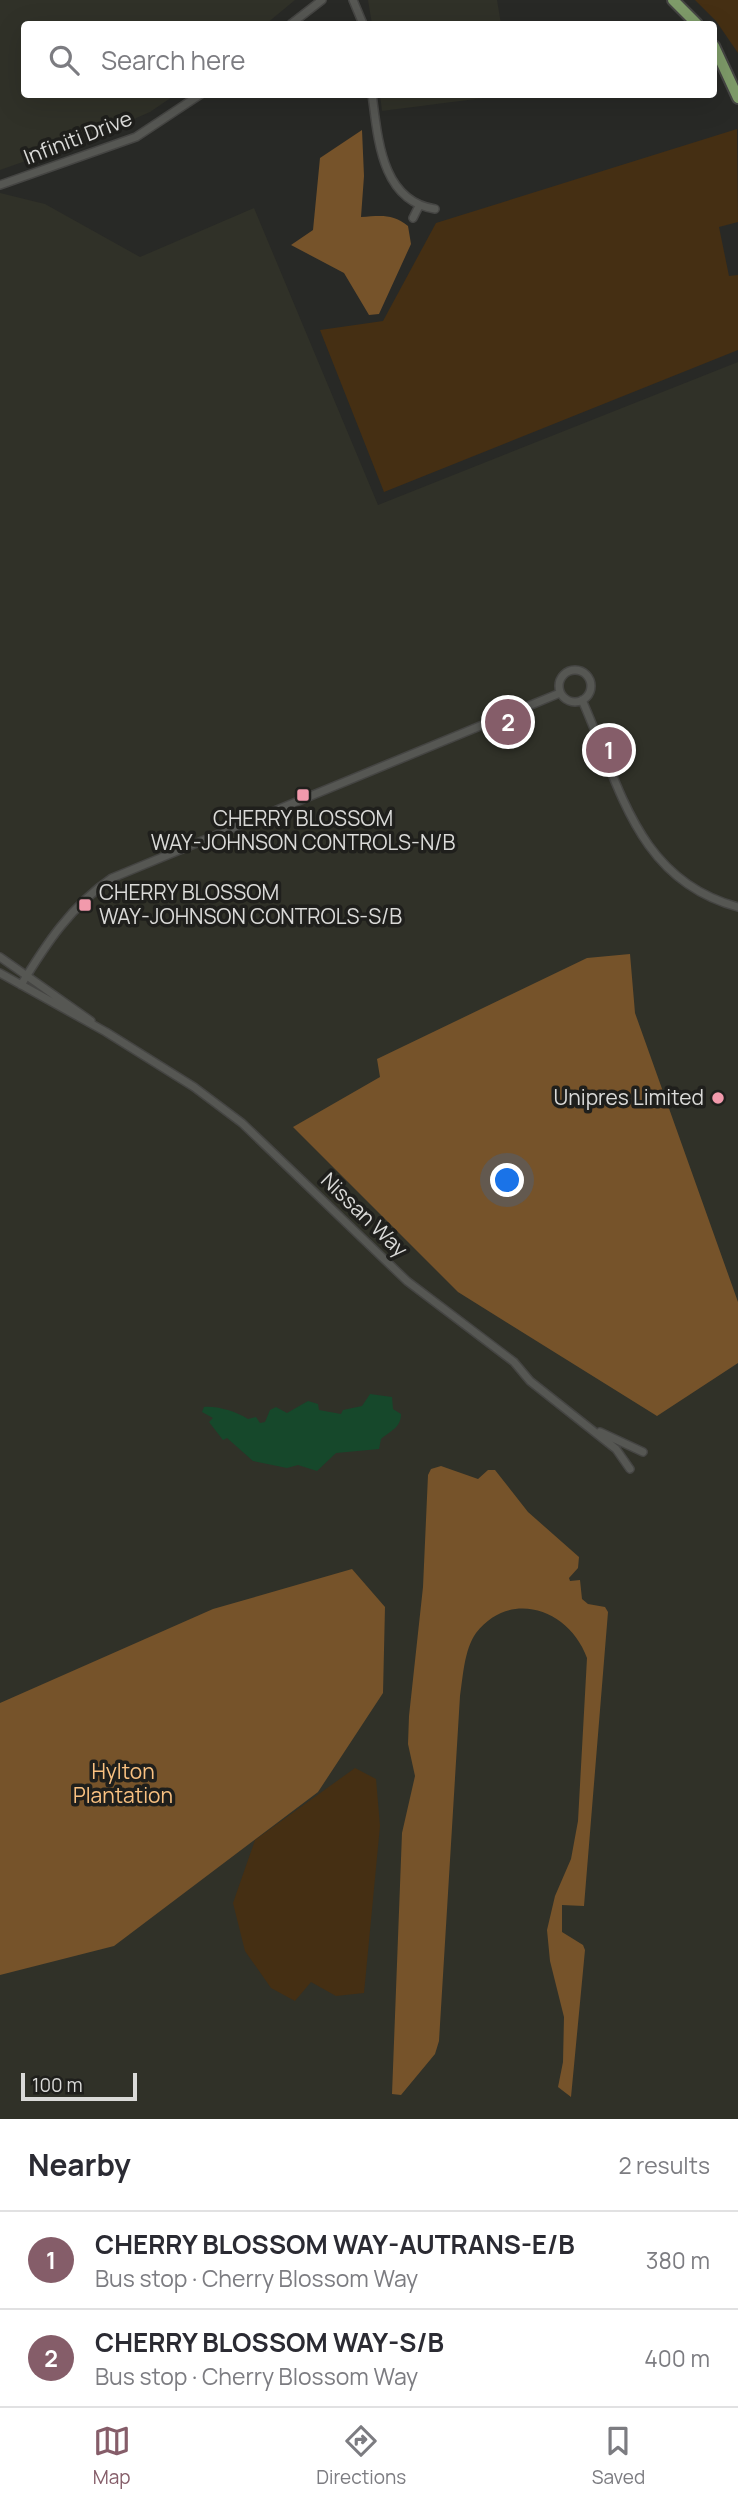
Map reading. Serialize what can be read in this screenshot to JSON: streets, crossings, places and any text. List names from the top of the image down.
{
  "streets": {
    "street": ["Infiniti Drive", "Nissan Way"]
  },
  "parks": ["Hylton Plantation"],
  "places": {
    "transit": ["CHERRY BLOSSOM WAY-JOHNSON CONTROLS-N/B", "CHERRY BLOSSOM WAY-JOHNSON CONTROLS-S/B"],
    "other": ["Unipres Limited"]
  },
  "scale_bar": "100 m",
  "page": {
    "search": "Search here",
    "pins": ["2", "1"],
    "scale": "100 m",
    "heading": ["Nearby", "2 results"],
    "list": [
      {
        "mark": "1",
        "name": "CHERRY BLOSSOM WAY-AUTRANS-E/B",
        "note": "Bus stop · Cherry Blossom Way",
        "value": "380 m"
      },
      {
        "mark": "2",
        "name": "CHERRY BLOSSOM WAY-S/B",
        "note": "Bus stop · Cherry Blossom Way",
        "value": "400 m"
      }
    ],
    "nav": ["Map", "Directions", "Saved"]
  }
}
